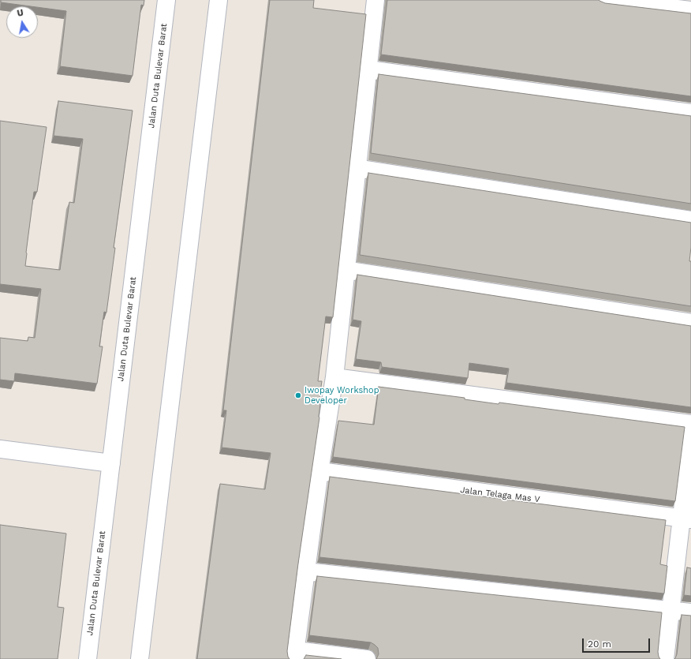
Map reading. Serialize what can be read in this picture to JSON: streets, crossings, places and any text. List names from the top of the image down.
{
  "streets": {
    "street": ["Jalan Duta Bulevar Barat", "Jalan Telaga Mas V"]
  },
  "places": ["Iwopay Workshop Developer"],
  "scale_bar": "20 m",
  "north": "top"
}
